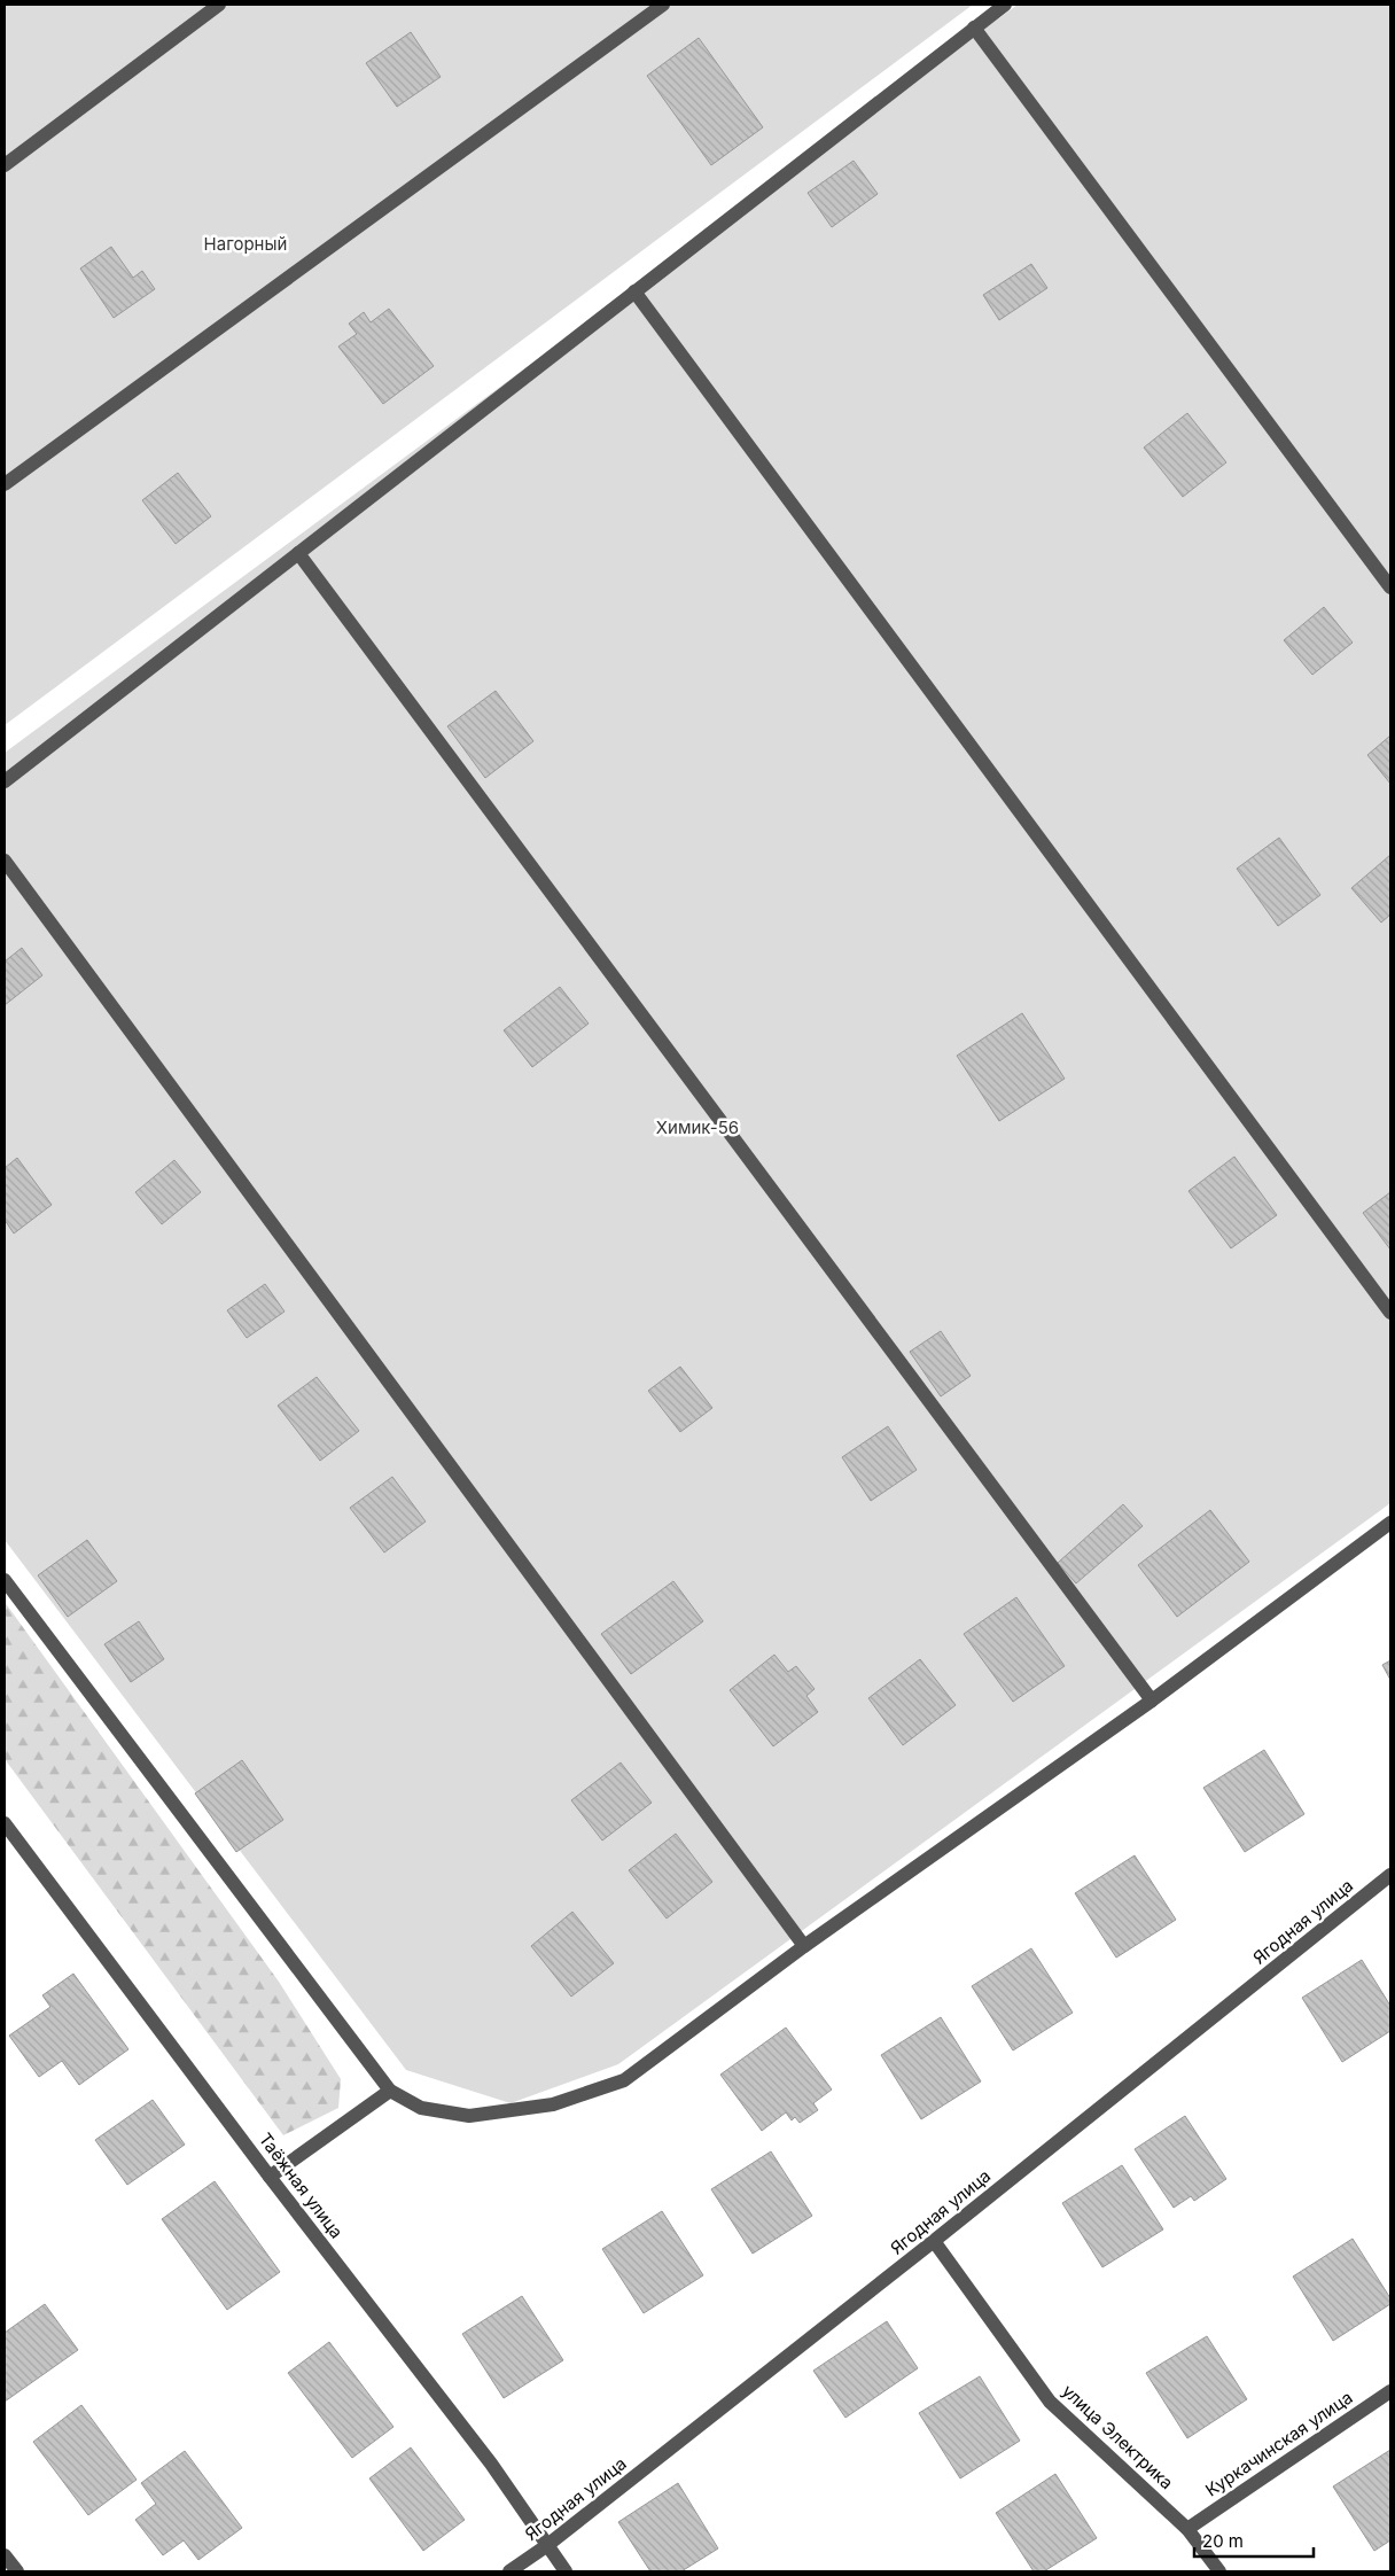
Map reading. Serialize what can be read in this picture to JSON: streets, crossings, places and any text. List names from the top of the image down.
{
  "streets": {
    "street": [
      "Ягодная улица",
      "Таёжная улица",
      "улица Электрика",
      "Куркачинская улица"
    ]
  },
  "crossings": [
    ["Ягодная улица", "Таёжная улица"],
    ["Ягодная улица", "улица Электрика"],
    ["улица Электрика", "Куркачинская улица"]
  ],
  "parks": ["Нагорный", "Химик-56"],
  "scale_bar": "20 m"
}
